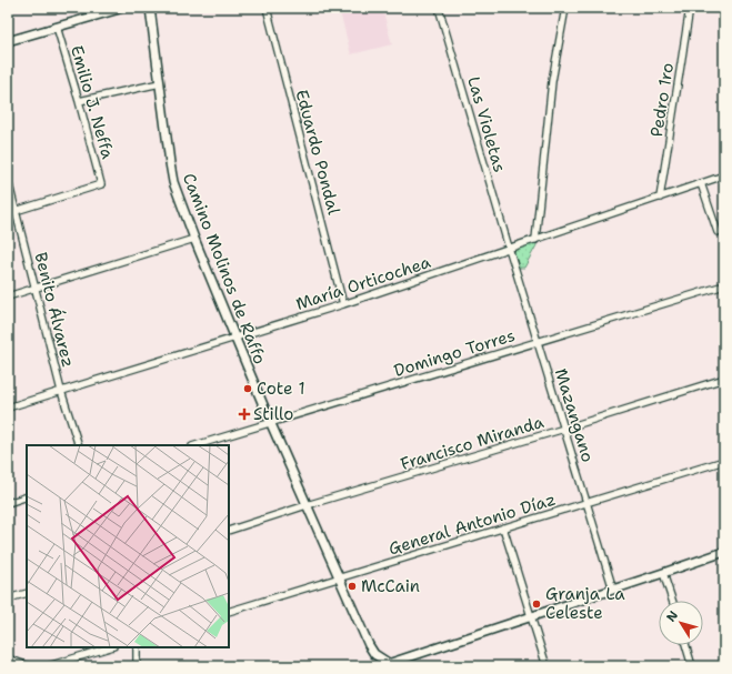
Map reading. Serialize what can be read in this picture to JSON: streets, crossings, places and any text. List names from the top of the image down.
{
  "streets": {
    "street": [
      "Pedro 1ro",
      "Emilio J. Neffa",
      "Las Violetas",
      "Eduardo Pondal",
      "Camino Molinos de Raffo",
      "María Orticochea",
      "Benito Álvarez",
      "Domingo Torres",
      "Mazangano",
      "Francisco Miranda",
      "General Antonio Díaz"
    ]
  },
  "crossings": [
    ["Pedro 1ro", "María Orticochea"],
    ["Emilio J. Neffa", "Benito Álvarez"],
    ["Las Violetas", "María Orticochea"],
    ["Las Violetas", "Mazangano"],
    ["Eduardo Pondal", "María Orticochea"],
    ["Camino Molinos de Raffo", "María Orticochea"],
    ["Camino Molinos de Raffo", "Domingo Torres"],
    ["Camino Molinos de Raffo", "Francisco Miranda"],
    ["Camino Molinos de Raffo", "General Antonio Díaz"],
    ["María Orticochea", "Benito Álvarez"],
    ["María Orticochea", "Mazangano"],
    ["Domingo Torres", "Mazangano"],
    ["Mazangano", "Francisco Miranda"],
    ["Mazangano", "General Antonio Díaz"]
  ],
  "places": {
    "other": ["Cote 1", "McCain", "Granja La Celeste"],
    "health": ["Stillo"]
  },
  "north": "top left"
}
